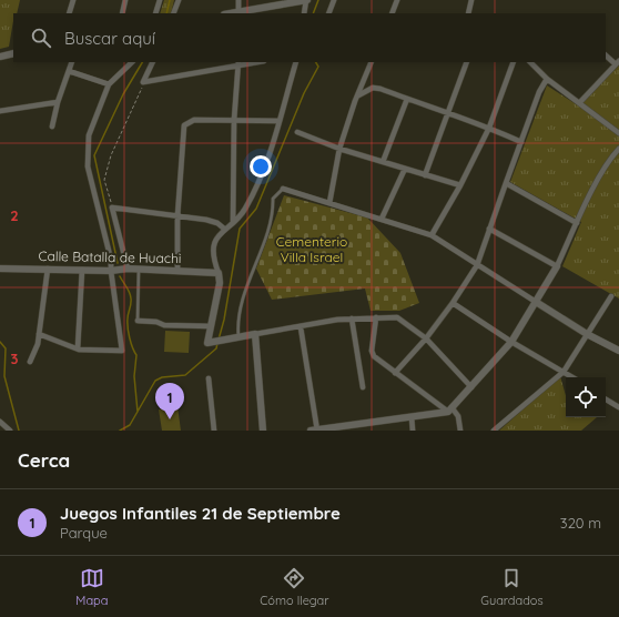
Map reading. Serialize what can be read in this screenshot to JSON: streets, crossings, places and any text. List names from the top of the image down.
{
  "streets": {
    "street": ["Calle Batalla de Huachi"]
  },
  "parks": ["Cementerio Villa Israel"],
  "page": {
    "search": "Buscar aquí",
    "pins": "1",
    "heading": "Cerca",
    "list": [
      {
        "mark": "1",
        "name": "Juegos Infantiles 21 de Septiembre",
        "note": "Parque",
        "value": "320 m"
      }
    ],
    "nav": ["Mapa", "Cómo llegar", "Guardados"]
  },
  "grid": {
    "rows": ["2", "3"]
  }
}
